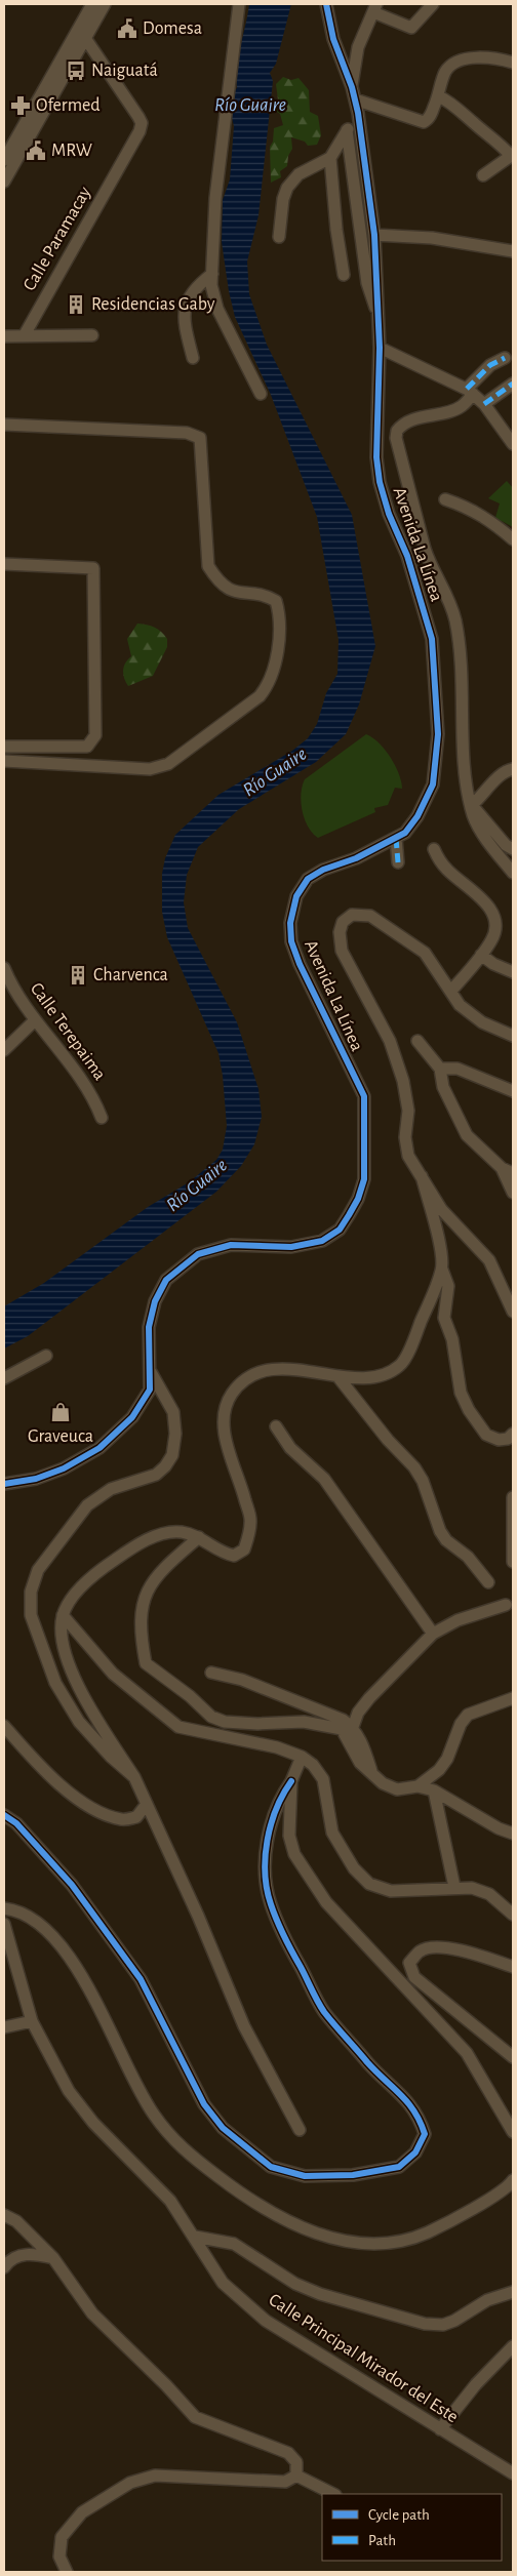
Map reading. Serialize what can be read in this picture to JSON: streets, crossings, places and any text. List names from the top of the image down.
{
  "streets": {
    "street": [
      "Calle Paramacay",
      "Avenida La Línea",
      "Calle Terepaima",
      "Calle Principal Mirador del Este"
    ]
  },
  "water": ["Río Guaire"],
  "places": {
    "public building": ["Domesa", "MRW"],
    "bus stop": ["Naiguatá"],
    "pharmacy": ["Ofermed"],
    "building": ["Residencias Gaby", "Charvenca"],
    "shop": ["Graveuca"]
  },
  "legend": ["Cycle path", "Path"]
}
